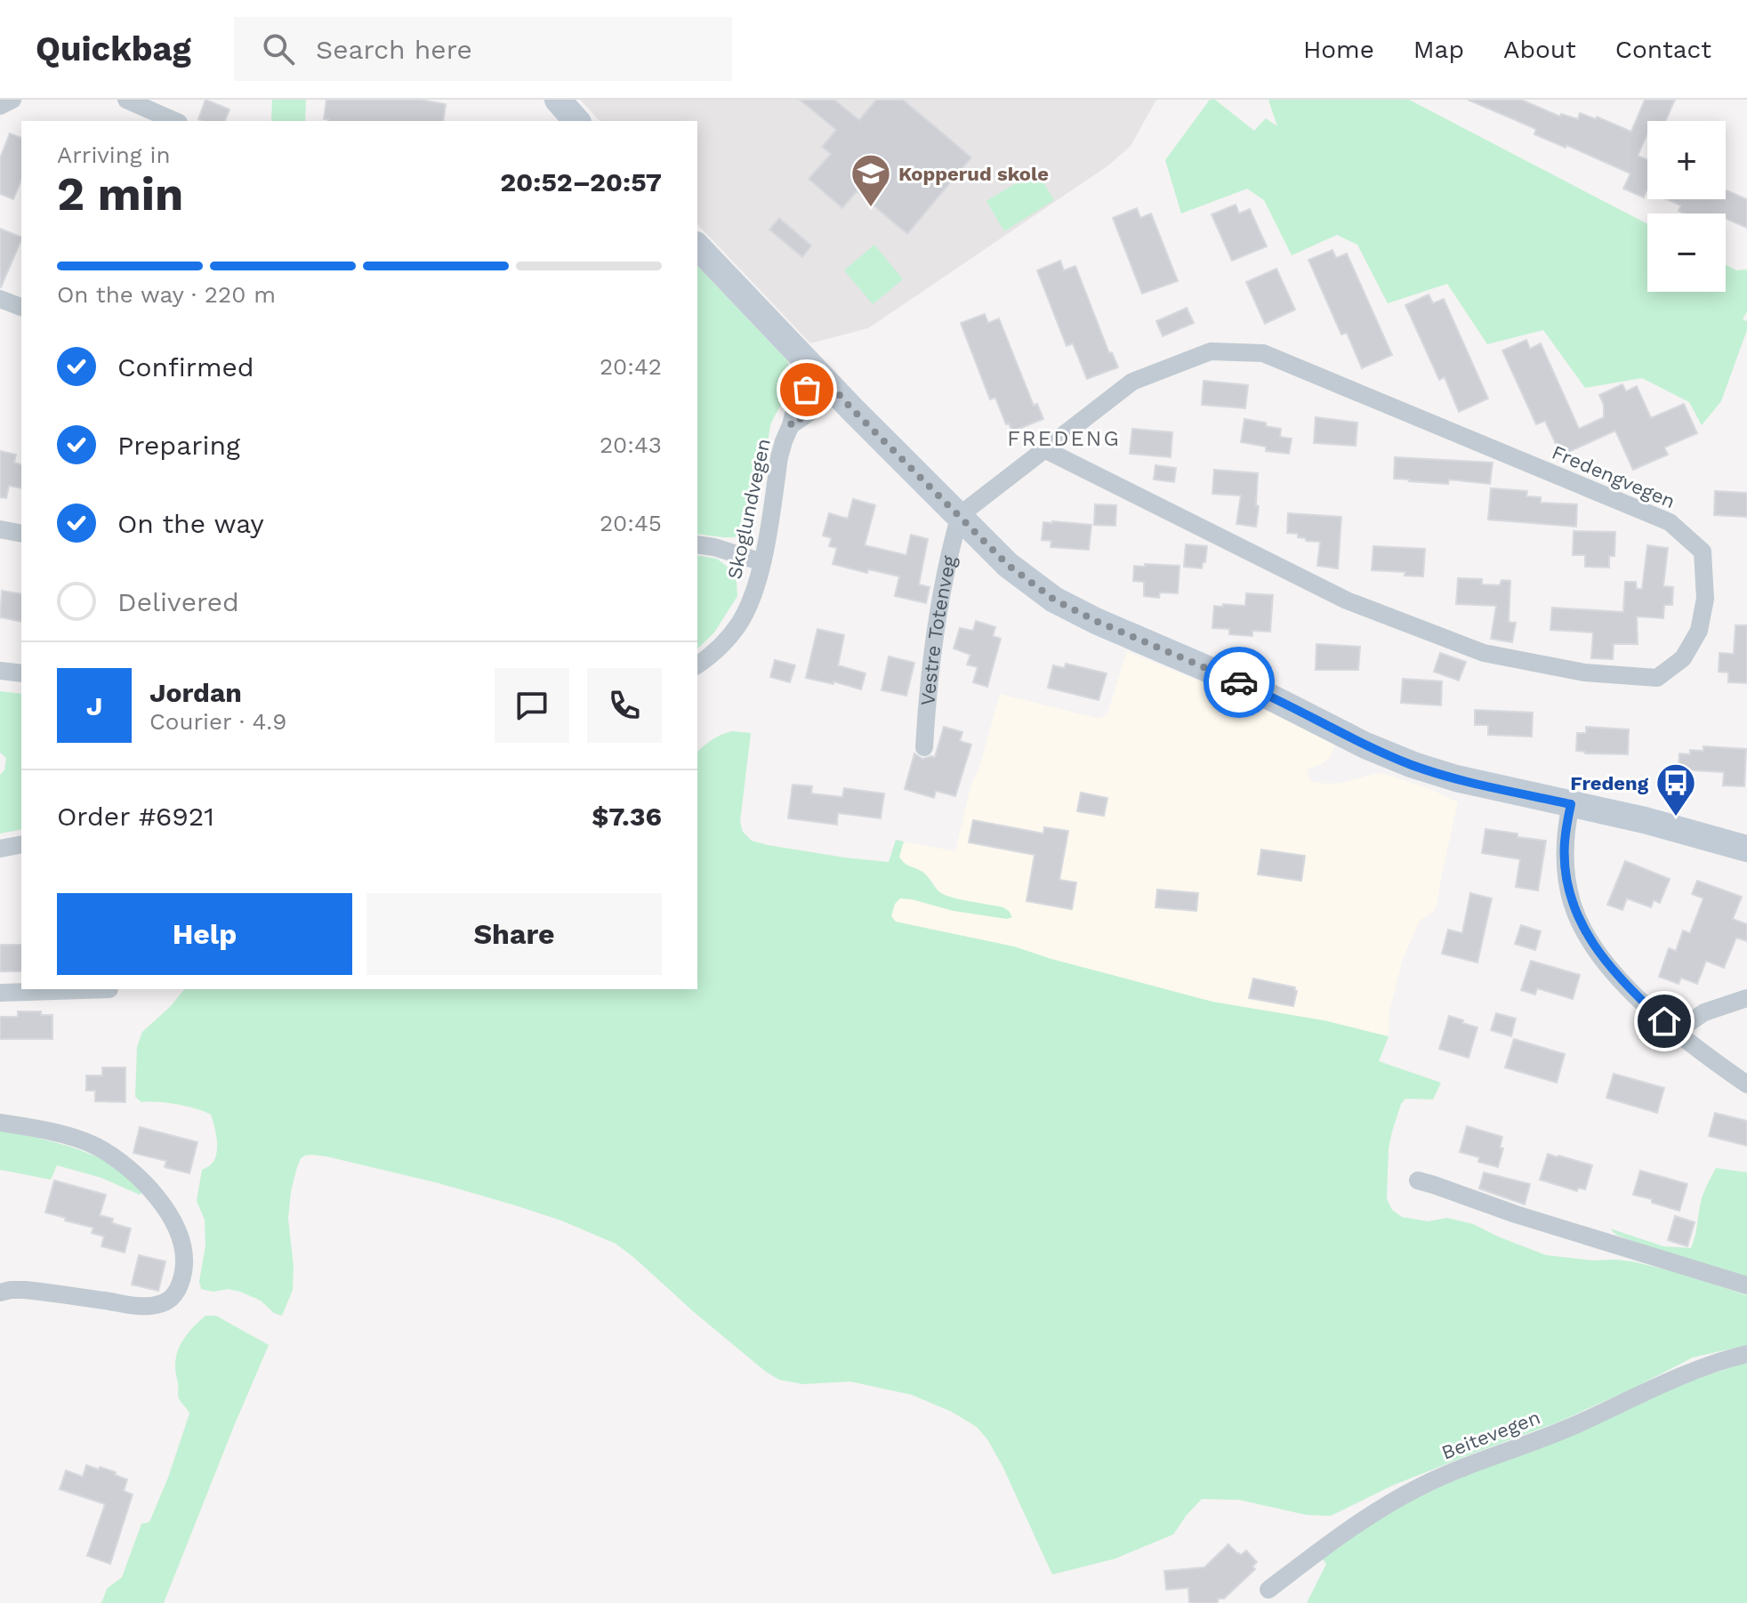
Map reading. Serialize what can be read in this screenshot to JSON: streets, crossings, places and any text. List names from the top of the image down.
{
  "streets": {
    "street": [
      "Fredengvegen",
      "Skoglundvegen",
      "Vestre Totenveg",
      "Beitevegen"
    ]
  },
  "crossings": [
    ["Fredengvegen", "Vestre Totenveg"],
    ["Skoglundvegen", "Vestre Totenveg"]
  ],
  "districts": ["FREDENG"],
  "places": {
    "school or university": ["Kopperud skole"],
    "bus stop": ["Fredeng"]
  },
  "page": {
    "header": "Quickbag",
    "search": "Search here",
    "nav": [
      "Home",
      "Map",
      "About",
      "Contact"
    ],
    "map_buttons": ["+", "−"],
    "heading": ["2 min", "Arriving in", "20:52–20:57"],
    "panel": [
      "Jordan",
      "Courier · 4.9",
      "Order #6921",
      "$7.36"
    ],
    "bar": "On the way · 220 m",
    "list": [
      ["Confirmed", "20:42"],
      ["Preparing", "20:43"],
      ["On the way", "20:45"],
      "Delivered"
    ],
    "round": "J",
    "buttons": ["Help", "Share"]
  }
}
